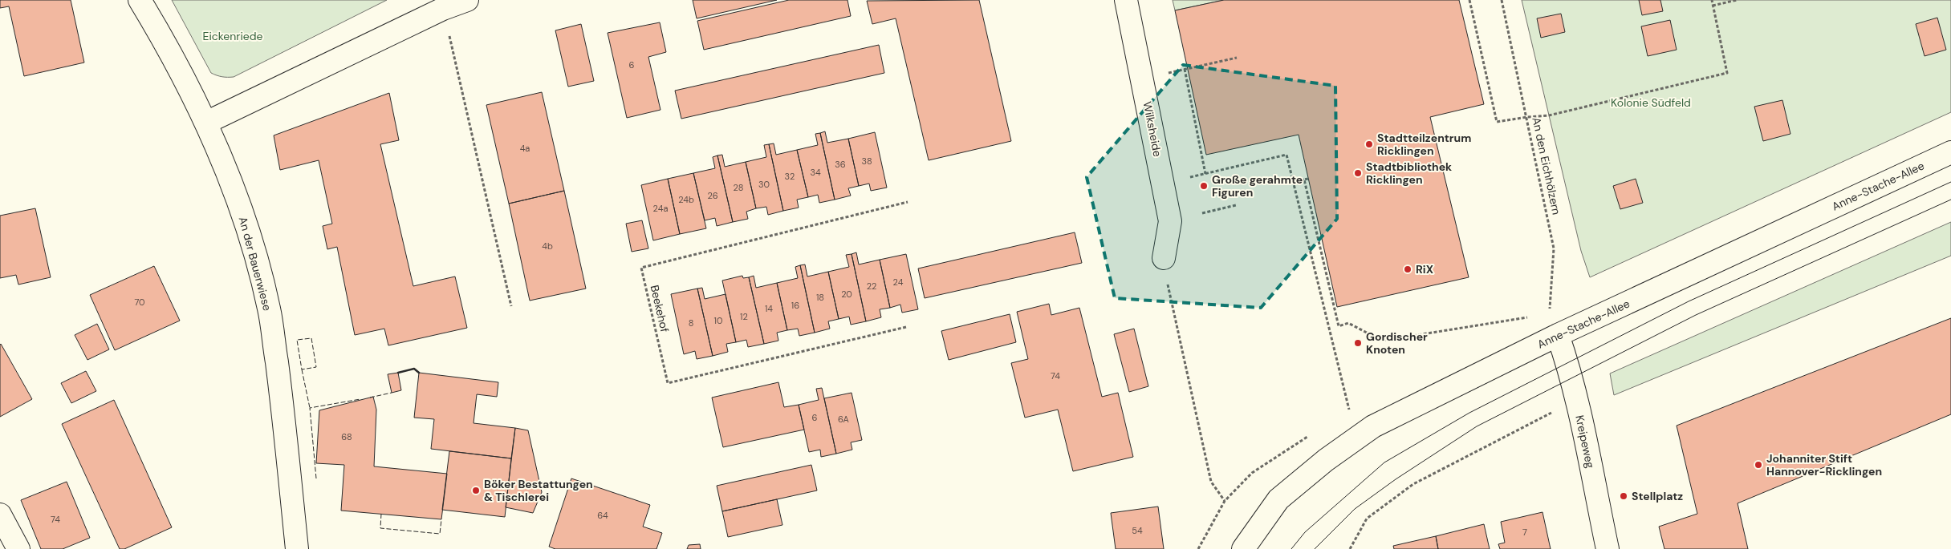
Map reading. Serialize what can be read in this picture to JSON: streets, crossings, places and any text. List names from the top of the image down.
{
  "streets": {
    "street": [
      "Wilksheide",
      "Anne-Stache-Allee",
      "An der Bauerwiese",
      "Kreipeweg"
    ],
    "path": ["An den Eichhölzern", "Beekehof"]
  },
  "crossings": [
    ["An den Eichhölzern", "Anne-Stache-Allee"],
    ["An den Eichhölzern", "Kreipeweg"],
    ["Anne-Stache-Allee", "Kreipeweg"]
  ],
  "parks": ["Eickenriede", "Kolonie Südfeld"],
  "places": [
    "Stadtteilzentrum Ricklingen",
    "Stadtbibliothek Ricklingen",
    "Große gerahmte Figuren",
    "RiX",
    "Gordischer Knoten",
    "Johanniter Stift Hannover-Ricklingen",
    "Böker Bestattungen & Tischlerei",
    "Stellplatz"
  ],
  "house_numbers": [
    "6",
    "4a",
    "38",
    "36",
    "34",
    "32",
    "30",
    "28",
    "26",
    "24b",
    "24a",
    "4b",
    "24",
    "22",
    "20",
    "18",
    "70",
    "16",
    "14",
    "12",
    "10",
    "8",
    "74",
    "6",
    "6A",
    "68",
    "64",
    "74",
    "54",
    "7"
  ]
}
